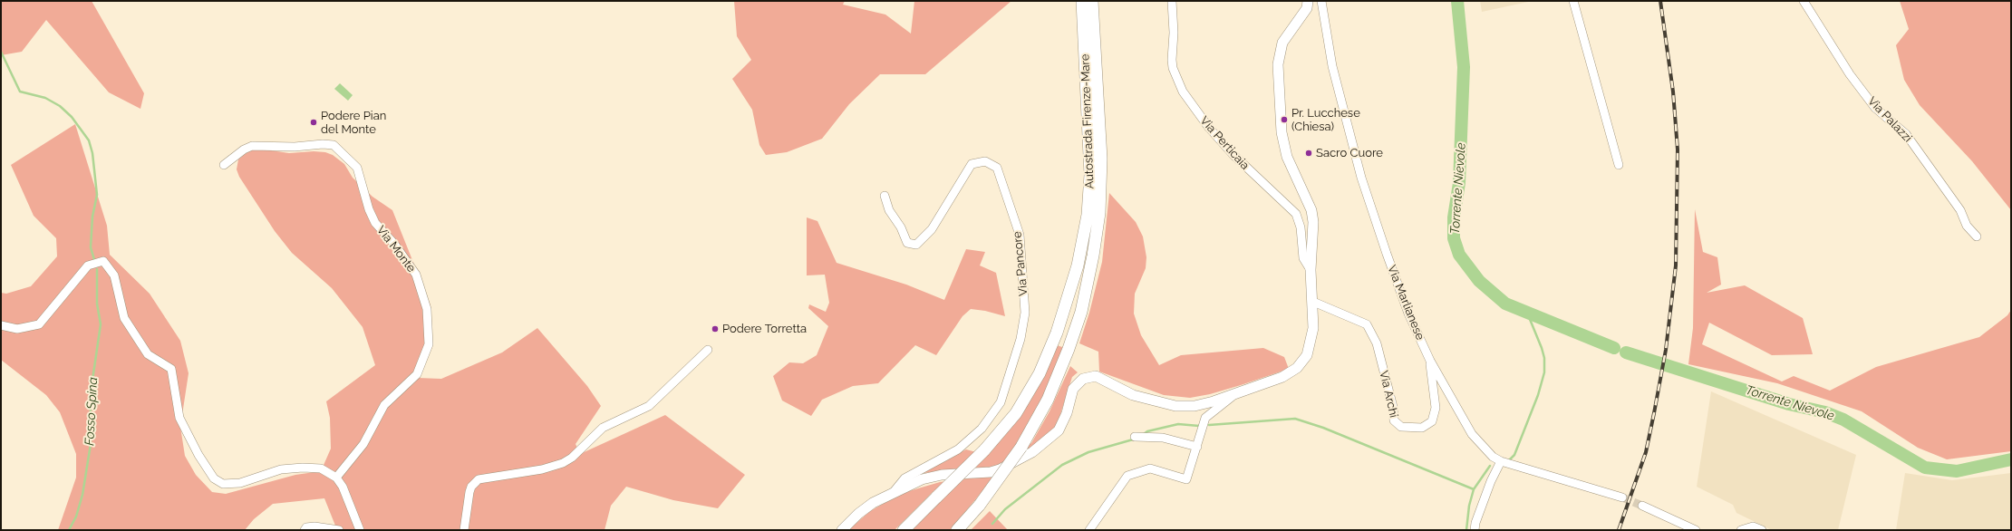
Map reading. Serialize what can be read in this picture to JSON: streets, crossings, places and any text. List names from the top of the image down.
{
  "streets": {
    "highway": ["Autostrada Firenze-Mare"],
    "street": [
      "Via Palazzi",
      "Via Perticaia",
      "Via Monte",
      "Via Pancore",
      "Via Marlianese",
      "Via Archi"
    ]
  },
  "crossings": [
    ["Via Marlianese", "Via Archi"]
  ],
  "water": ["Torrente Nievole", "Fosso Spina"],
  "places": [
    "Pr. Lucchese (Chiesa)",
    "Podere Pian del Monte",
    "Sacro Cuore",
    "Podere Torretta"
  ]
}
